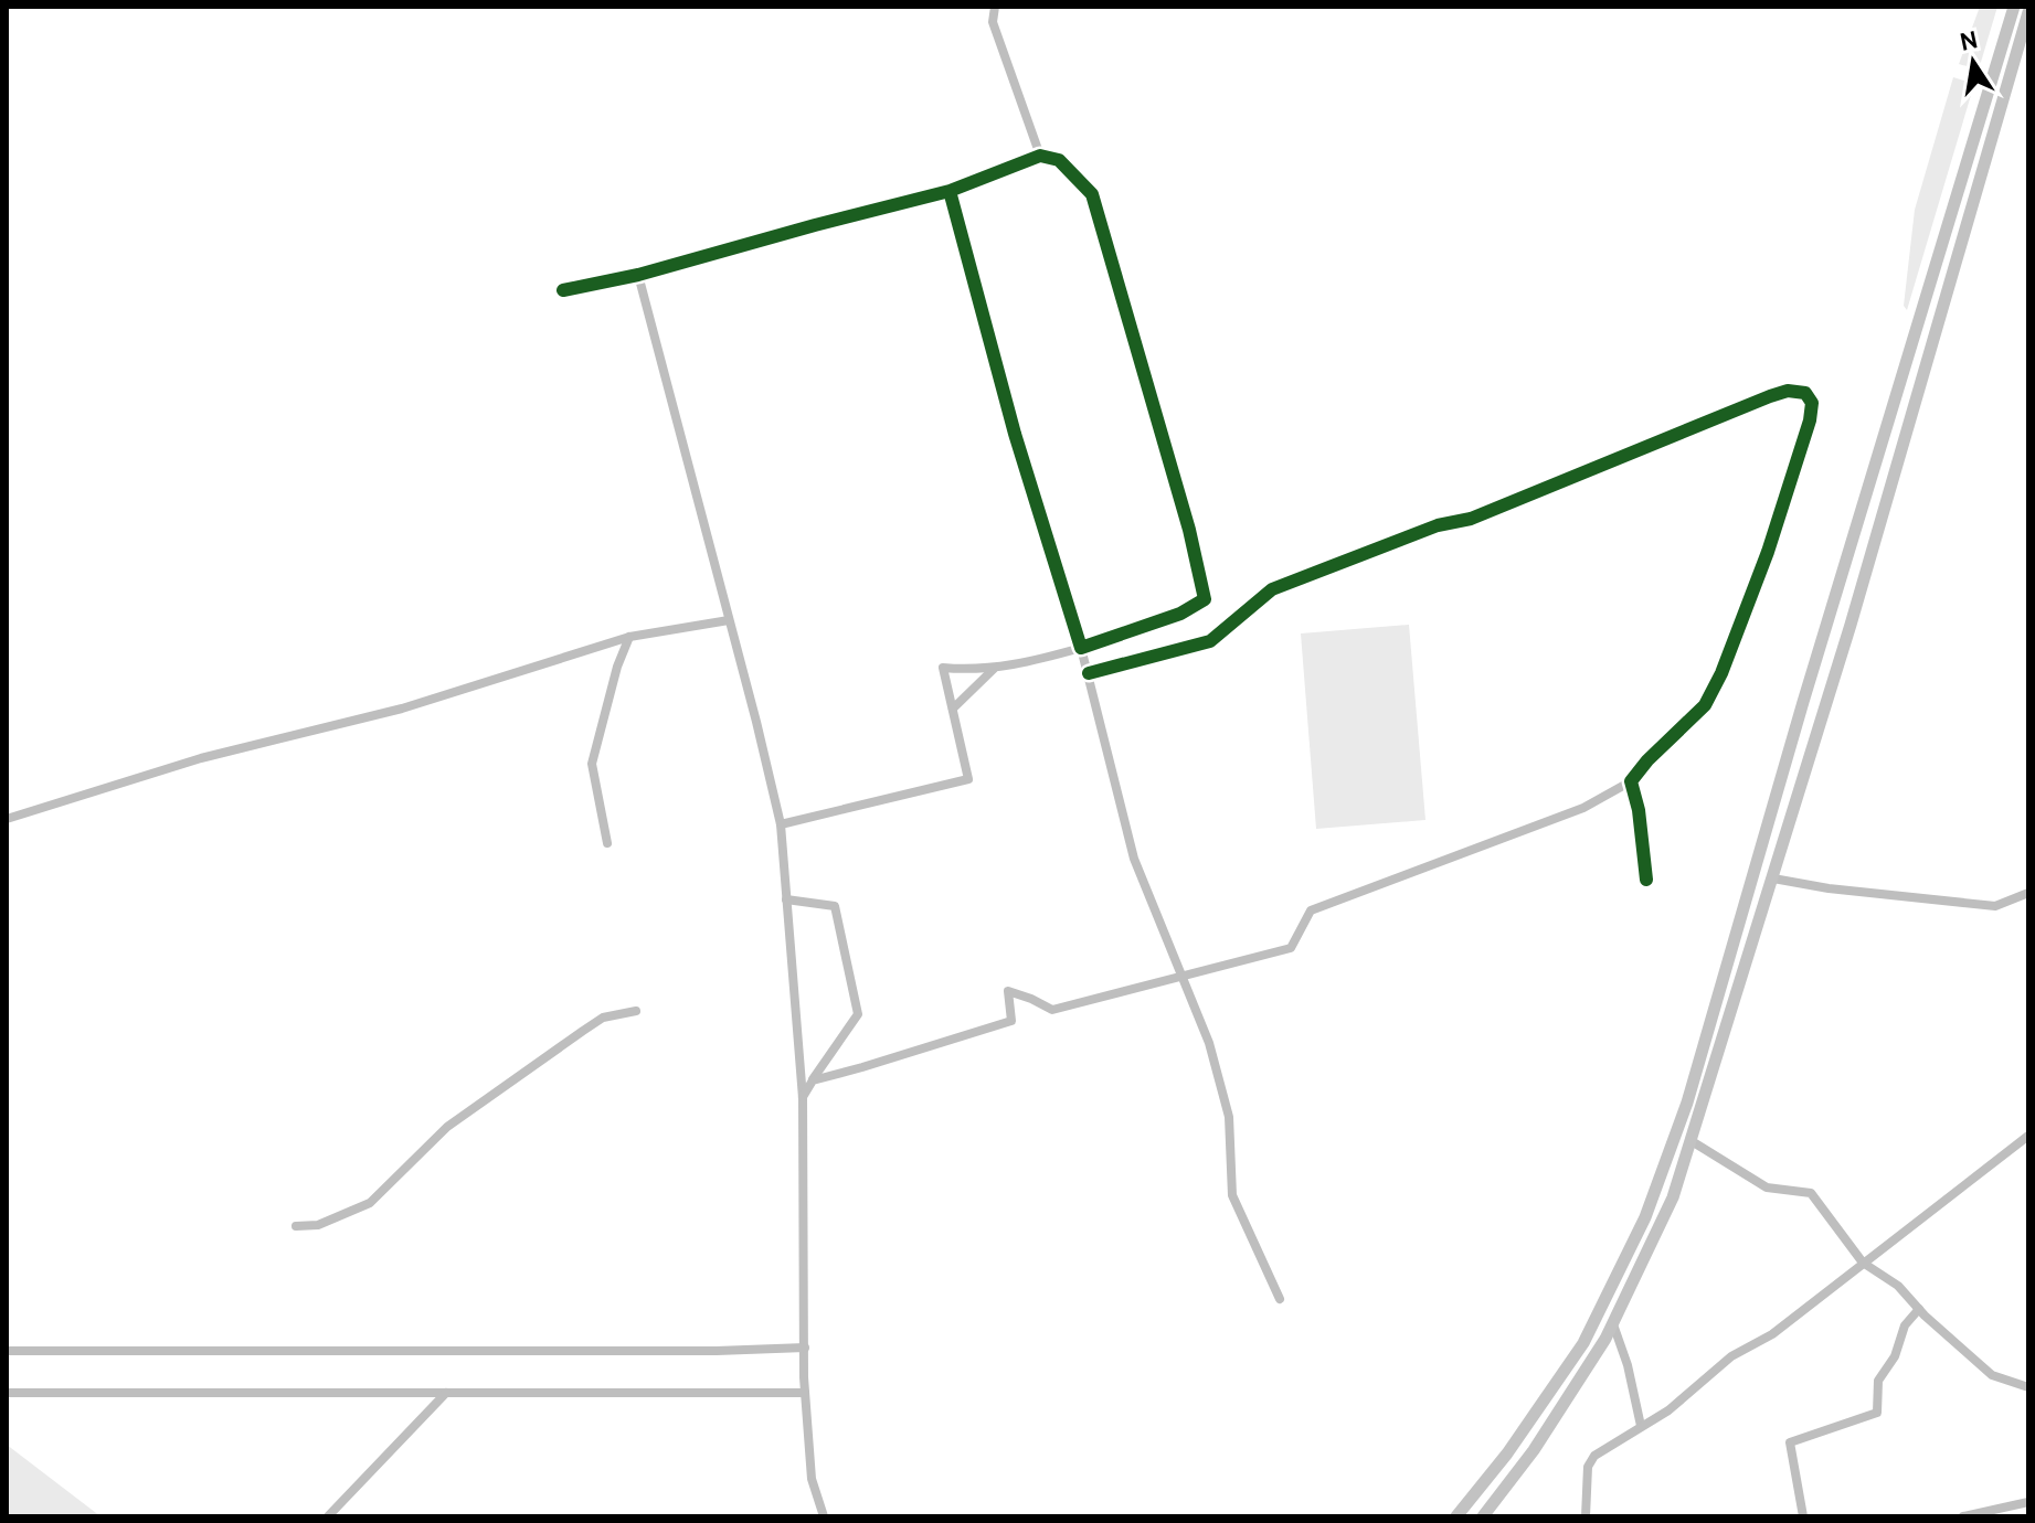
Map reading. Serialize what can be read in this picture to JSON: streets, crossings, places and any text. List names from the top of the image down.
{
  "north": "top"
}
